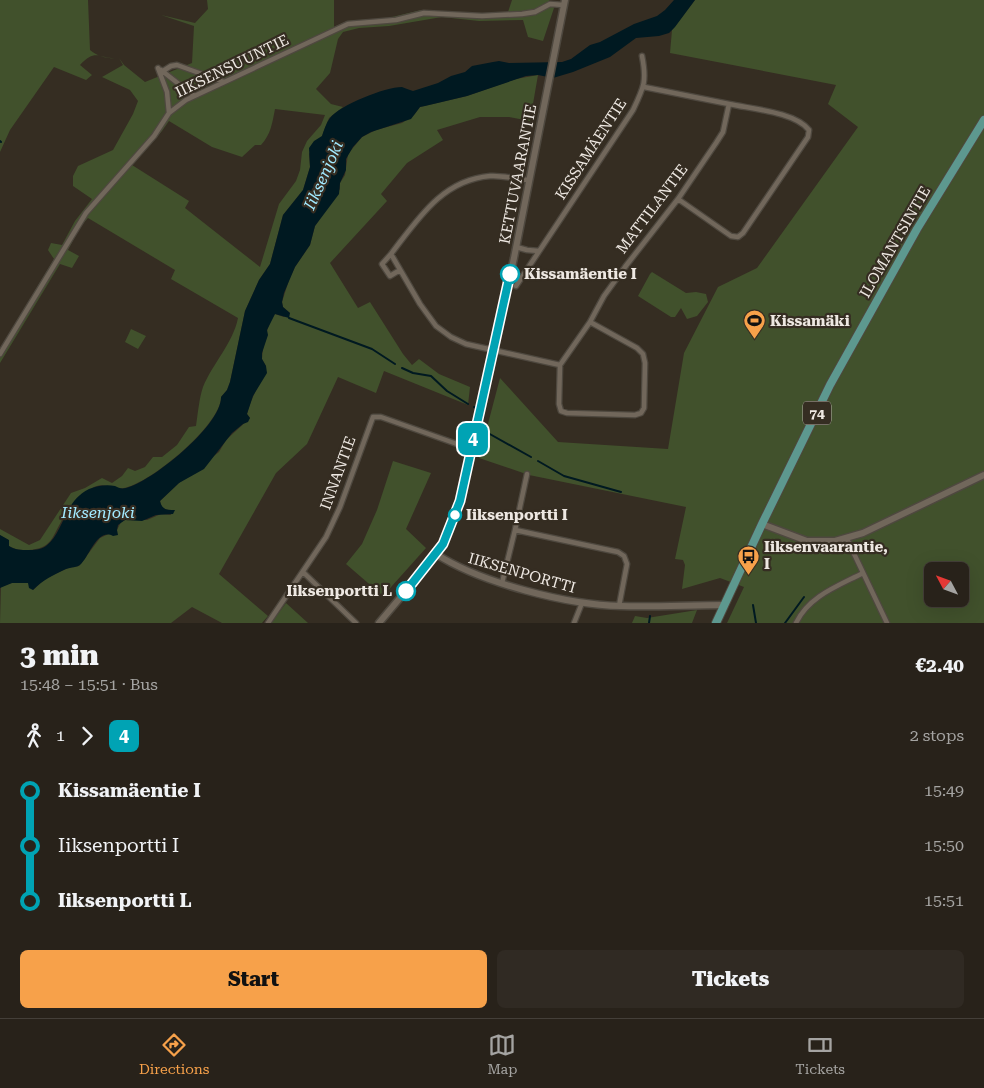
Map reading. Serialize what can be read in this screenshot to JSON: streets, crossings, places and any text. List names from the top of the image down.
{
  "streets": {
    "main road": ["ILOMANTSINTIE", "74"],
    "street": [
      "IIKSENSUUNTIE",
      "KISSAMÄENTIE",
      "KETTUVAARANTIE",
      "MATTILANTIE",
      "INNANTIE",
      "IIKSENPORTTI"
    ]
  },
  "crossings": [
    ["IIKSENSUUNTIE", "KETTUVAARANTIE"],
    ["KETTUVAARANTIE", "INNANTIE"],
    ["KETTUVAARANTIE", "IIKSENPORTTI"],
    ["ILOMANTSINTIE", "IIKSENPORTTI"]
  ],
  "water": ["Iiksenjoki"],
  "places": {
    "other": ["Kissamäentie I", "Iiksenportti I", "Iiksenportti L"],
    "sports": ["Kissamäki"],
    "bus stop": ["Iiksenvaarantie, I"]
  },
  "lines": ["bus line 4"],
  "north": "top left",
  "page": {
    "on_map": "4",
    "heading": ["3 min", "15:48 – 15:51 · Bus", "€2.40"],
    "legs": ["1", "4", "2 stops"],
    "list": [
      {
        "name": "Kissamäentie I",
        "value": "15:49"
      },
      {
        "name": "Iiksenportti I",
        "value": "15:50"
      },
      {
        "name": "Iiksenportti L",
        "value": "15:51"
      }
    ],
    "buttons": ["Start", "Tickets"],
    "tabs": ["Directions", "Map", "Tickets"]
  }
}
